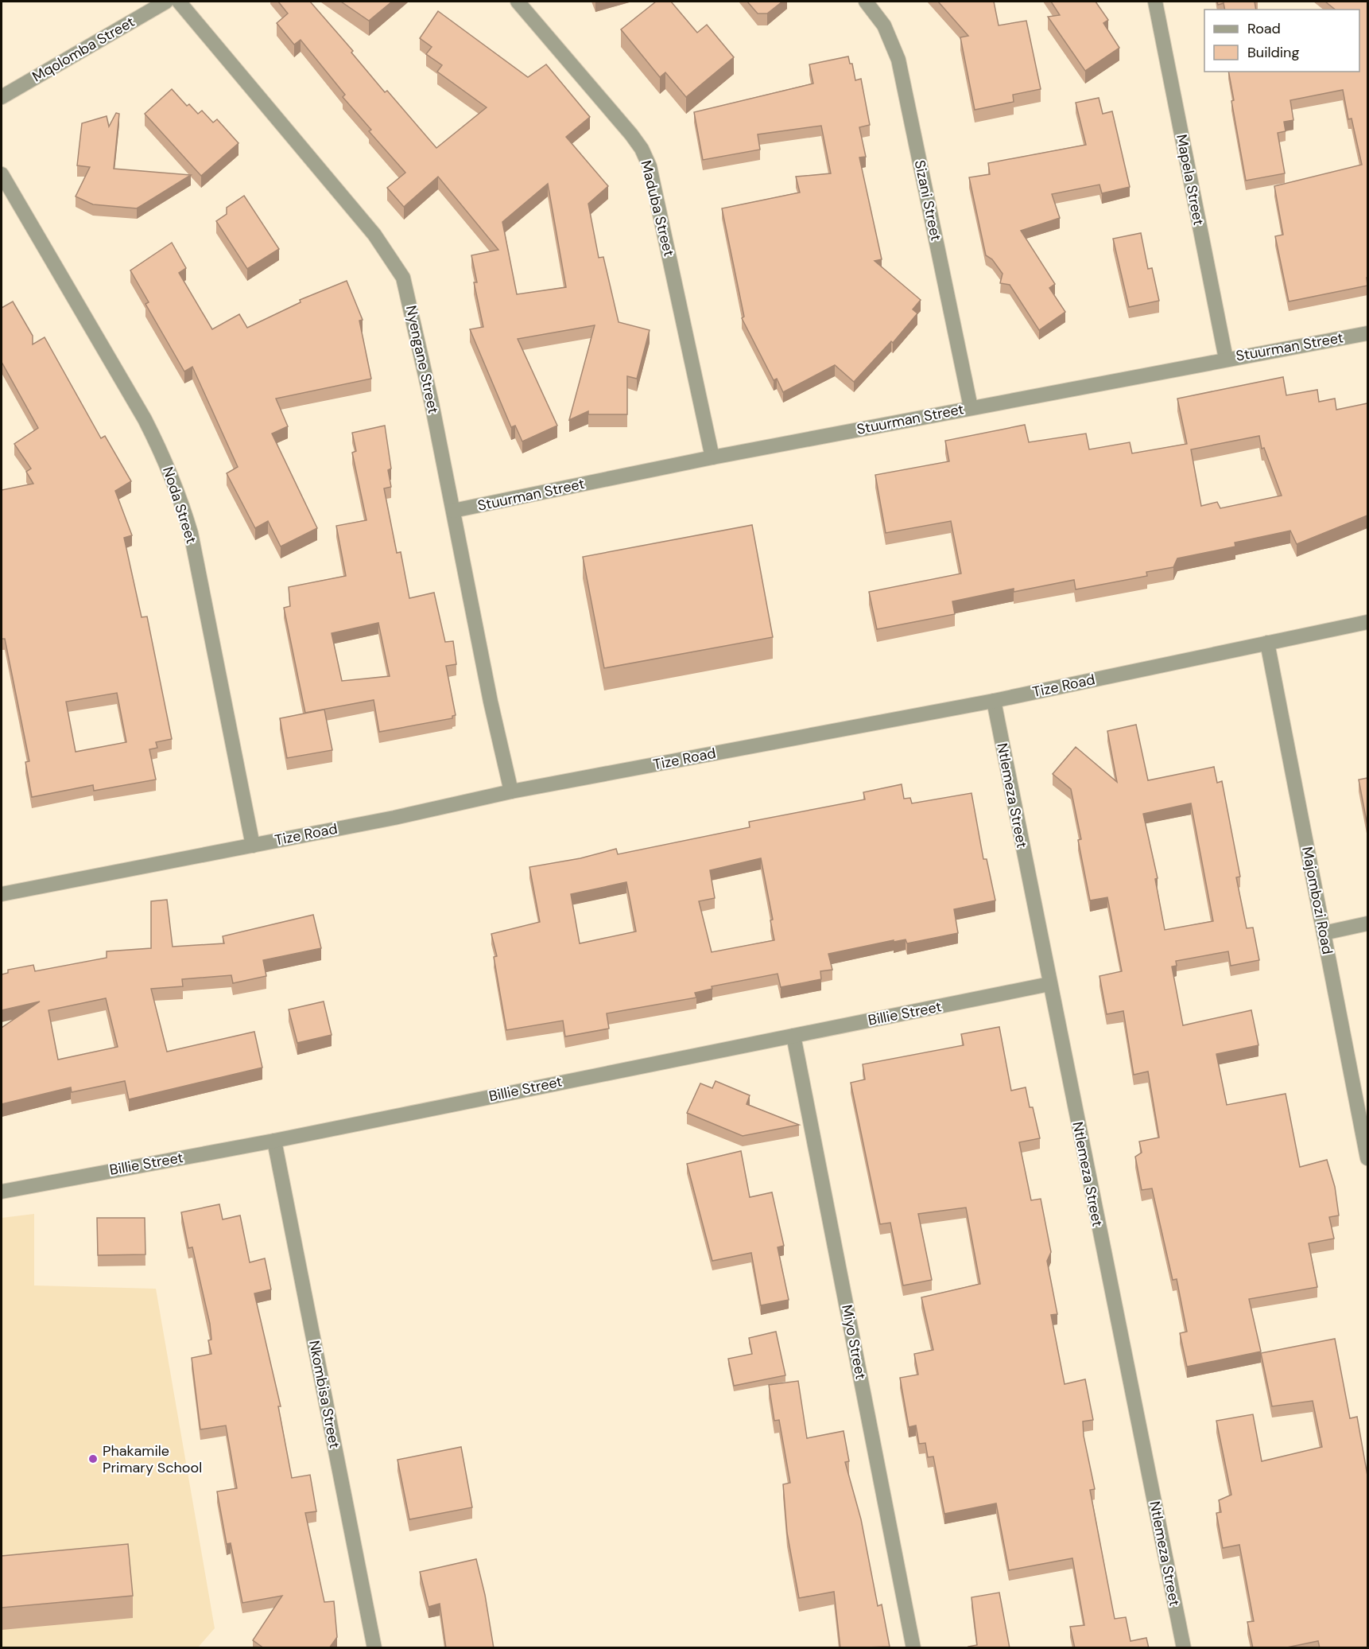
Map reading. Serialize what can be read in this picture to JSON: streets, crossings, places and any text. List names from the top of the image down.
{
  "streets": {
    "street": [
      "Mqolomba Street",
      "Mapela Street",
      "Sizani Street",
      "Maduba Street",
      "Stuurman Street",
      "Nyengane Street",
      "Noda Street",
      "Tize Road",
      "Ntlemeza Street",
      "Majombozi Road",
      "Billie Street",
      "Miyo Street",
      "Nkombisa Street"
    ]
  },
  "crossings": [
    ["Mapela Street", "Stuurman Street"],
    ["Sizani Street", "Stuurman Street"],
    ["Maduba Street", "Stuurman Street"],
    ["Stuurman Street", "Nyengane Street"],
    ["Nyengane Street", "Tize Road"],
    ["Noda Street", "Tize Road"],
    ["Tize Road", "Ntlemeza Street"],
    ["Tize Road", "Majombozi Road"],
    ["Ntlemeza Street", "Billie Street"],
    ["Billie Street", "Miyo Street"],
    ["Billie Street", "Nkombisa Street"]
  ],
  "places": ["Phakamile Primary School"],
  "legend": ["Road", "Building"]
}
